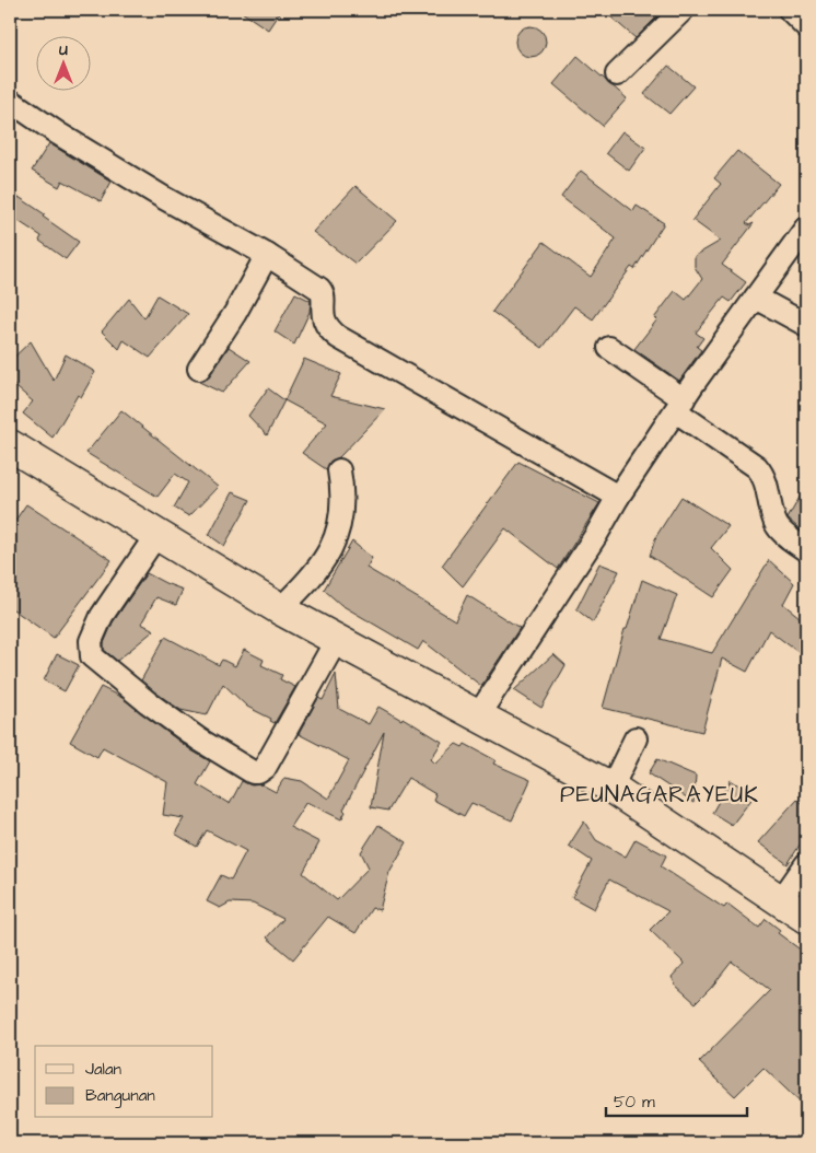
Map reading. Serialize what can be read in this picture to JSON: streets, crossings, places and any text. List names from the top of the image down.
{
  "districts": ["PEUNAGARAYEUK"],
  "legend": ["Jalan", "Bangunan"],
  "scale_bar": "50 m",
  "north": "top"
}
